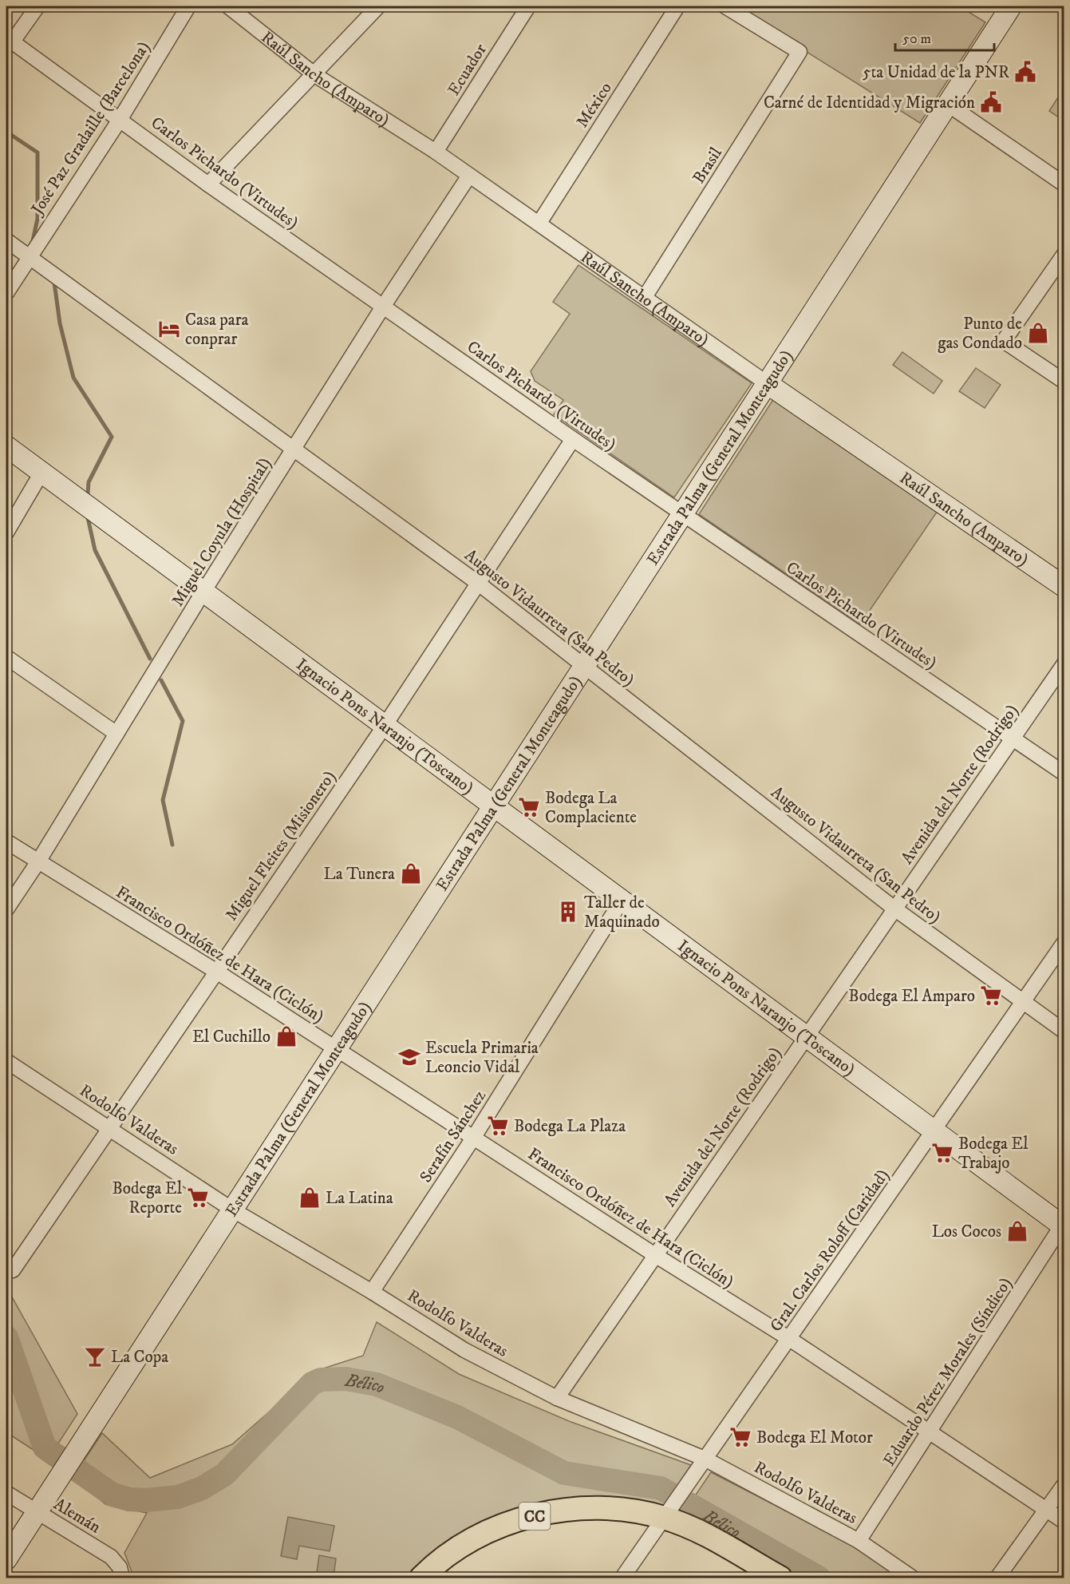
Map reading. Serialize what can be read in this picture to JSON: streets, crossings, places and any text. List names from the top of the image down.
{
  "streets": {
    "main road": ["CC"],
    "street": [
      "Ecuador",
      "Raúl Sancho (Amparo)",
      "México",
      "José Paz Gradaille (Barcelona)",
      "Brasil",
      "Carlos Pichardo (Virtudes)",
      "Estrada Palma (General Monteagudo)",
      "Miguel Coyula (Hospital)",
      "Augusto Vidaurreta (San Pedro)",
      "Ignacio Pons Naranjo (Toscano)",
      "Avenida del Norte (Rodrigo)",
      "Miguel Fleites (Misionero)",
      "Francisco Ordóñez de Hara (Ciclón)",
      "Rodolfo Valderas",
      "Serafín Sánchez",
      "Gral. Carlos Roloff (Caridad)",
      "Eduardo Pérez Morales (Síndico)",
      "Alemán"
    ]
  },
  "crossings": [
    ["Ecuador", "Raúl Sancho (Amparo)"],
    ["Raúl Sancho (Amparo)", "México"],
    ["Raúl Sancho (Amparo)", "Brasil"],
    ["Raúl Sancho (Amparo)", "Estrada Palma (General Monteagudo)"],
    ["Raúl Sancho (Amparo)", "Miguel Coyula (Hospital)"],
    ["José Paz Gradaille (Barcelona)", "Carlos Pichardo (Virtudes)"],
    ["José Paz Gradaille (Barcelona)", "Augusto Vidaurreta (San Pedro)"],
    ["Carlos Pichardo (Virtudes)", "Estrada Palma (General Monteagudo)"],
    ["Carlos Pichardo (Virtudes)", "Miguel Coyula (Hospital)"],
    ["Carlos Pichardo (Virtudes)", "Avenida del Norte (Rodrigo)"],
    ["Carlos Pichardo (Virtudes)", "Miguel Fleites (Misionero)"],
    ["Estrada Palma (General Monteagudo)", "Augusto Vidaurreta (San Pedro)"],
    ["Estrada Palma (General Monteagudo)", "Ignacio Pons Naranjo (Toscano)"],
    ["Estrada Palma (General Monteagudo)", "Francisco Ordóñez de Hara (Ciclón)"],
    ["Estrada Palma (General Monteagudo)", "Rodolfo Valderas"],
    ["Estrada Palma (General Monteagudo)", "Alemán"],
    ["Miguel Coyula (Hospital)", "Augusto Vidaurreta (San Pedro)"],
    ["Miguel Coyula (Hospital)", "Ignacio Pons Naranjo (Toscano)"],
    ["Miguel Coyula (Hospital)", "Francisco Ordóñez de Hara (Ciclón)"],
    ["Augusto Vidaurreta (San Pedro)", "Avenida del Norte (Rodrigo)"],
    ["Augusto Vidaurreta (San Pedro)", "Miguel Fleites (Misionero)"],
    ["Augusto Vidaurreta (San Pedro)", "Gral. Carlos Roloff (Caridad)"],
    ["Ignacio Pons Naranjo (Toscano)", "Avenida del Norte (Rodrigo)"],
    ["Ignacio Pons Naranjo (Toscano)", "Miguel Fleites (Misionero)"],
    ["Ignacio Pons Naranjo (Toscano)", "Serafín Sánchez"],
    ["Ignacio Pons Naranjo (Toscano)", "Gral. Carlos Roloff (Caridad)"],
    ["Ignacio Pons Naranjo (Toscano)", "Eduardo Pérez Morales (Síndico)"],
    ["Avenida del Norte (Rodrigo)", "Francisco Ordóñez de Hara (Ciclón)"],
    ["Avenida del Norte (Rodrigo)", "Rodolfo Valderas"],
    ["Miguel Fleites (Misionero)", "Francisco Ordóñez de Hara (Ciclón)"],
    ["Miguel Fleites (Misionero)", "Rodolfo Valderas"],
    ["Francisco Ordóñez de Hara (Ciclón)", "Serafín Sánchez"],
    ["Francisco Ordóñez de Hara (Ciclón)", "Gral. Carlos Roloff (Caridad)"],
    ["Francisco Ordóñez de Hara (Ciclón)", "Eduardo Pérez Morales (Síndico)"],
    ["Rodolfo Valderas", "Serafín Sánchez"],
    ["Rodolfo Valderas", "Gral. Carlos Roloff (Caridad)"],
    ["Rodolfo Valderas", "Eduardo Pérez Morales (Síndico)"],
    ["Gral. Carlos Roloff (Caridad)", "CC"]
  ],
  "water": ["Bélico"],
  "places": {
    "public building": ["5ta Unidad de la PNR", "Carné de Identidad y Migración"],
    "hotel": ["Casa para conprar"],
    "shop": [
      "Punto de gas Condado",
      "La Tunera",
      "El Cuchillo",
      "La Latina",
      "Los Cocos"
    ],
    "supermarket": [
      "Bodega La Complaciente",
      "Bodega El Amparo",
      "Bodega La Plaza",
      "Bodega El Trabajo",
      "Bodega El Reporte",
      "Bodega El Motor"
    ],
    "building": ["Taller de Maquinado"],
    "school or university": ["Escuela Primaria Leoncio Vidal"],
    "bar": ["La Copa"]
  },
  "scale_bar": "50 m"
}
